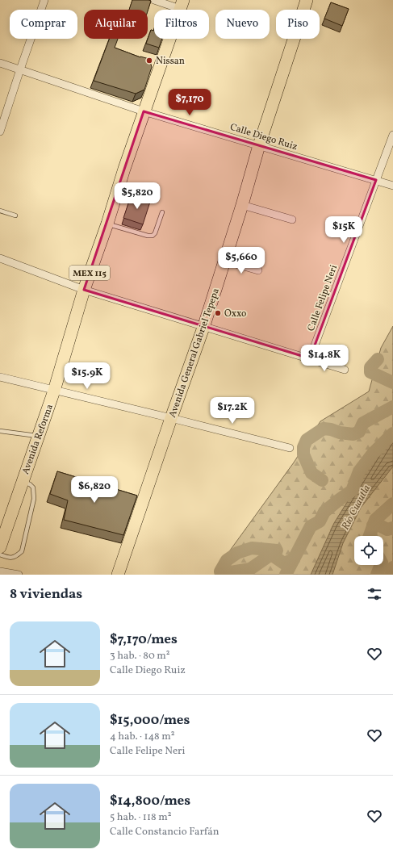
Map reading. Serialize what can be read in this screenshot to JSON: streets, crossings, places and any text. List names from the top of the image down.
{
  "streets": {
    "main road": ["MEX 115", "Avenida General Gabriel Tepepa", "Avenida Reforma"],
    "street": ["Calle Diego Ruiz", "Calle Felipe Neri"]
  },
  "crossings": [
    ["Calle Diego Ruiz", "Calle Felipe Neri"],
    ["Calle Diego Ruiz", "Avenida General Gabriel Tepepa"],
    ["Calle Diego Ruiz", "Avenida Reforma"]
  ],
  "water": ["Río Cuautla"],
  "places": ["Nissan", "Oxxo"],
  "page": {
    "chip": [
      "Comprar",
      "Alquilar",
      "Filtros",
      "Nuevo",
      "Piso"
    ],
    "price": [
      "$7,170",
      "$5,820",
      "$15K",
      "$5,660",
      "$14.8K",
      "$15.9K",
      "$17.2K",
      "$6,820"
    ],
    "heading": "8 viviendas",
    "list": [
      {
        "name": "$7,170/mes",
        "note": "3 hab. · 80 m² · Calle Diego Ruiz"
      },
      {
        "name": "$15,000/mes",
        "note": "4 hab. · 148 m² · Calle Felipe Neri"
      },
      {
        "name": "$14,800/mes",
        "note": "5 hab. · 118 m² · Calle Constancio Farfán"
      }
    ]
  }
}
